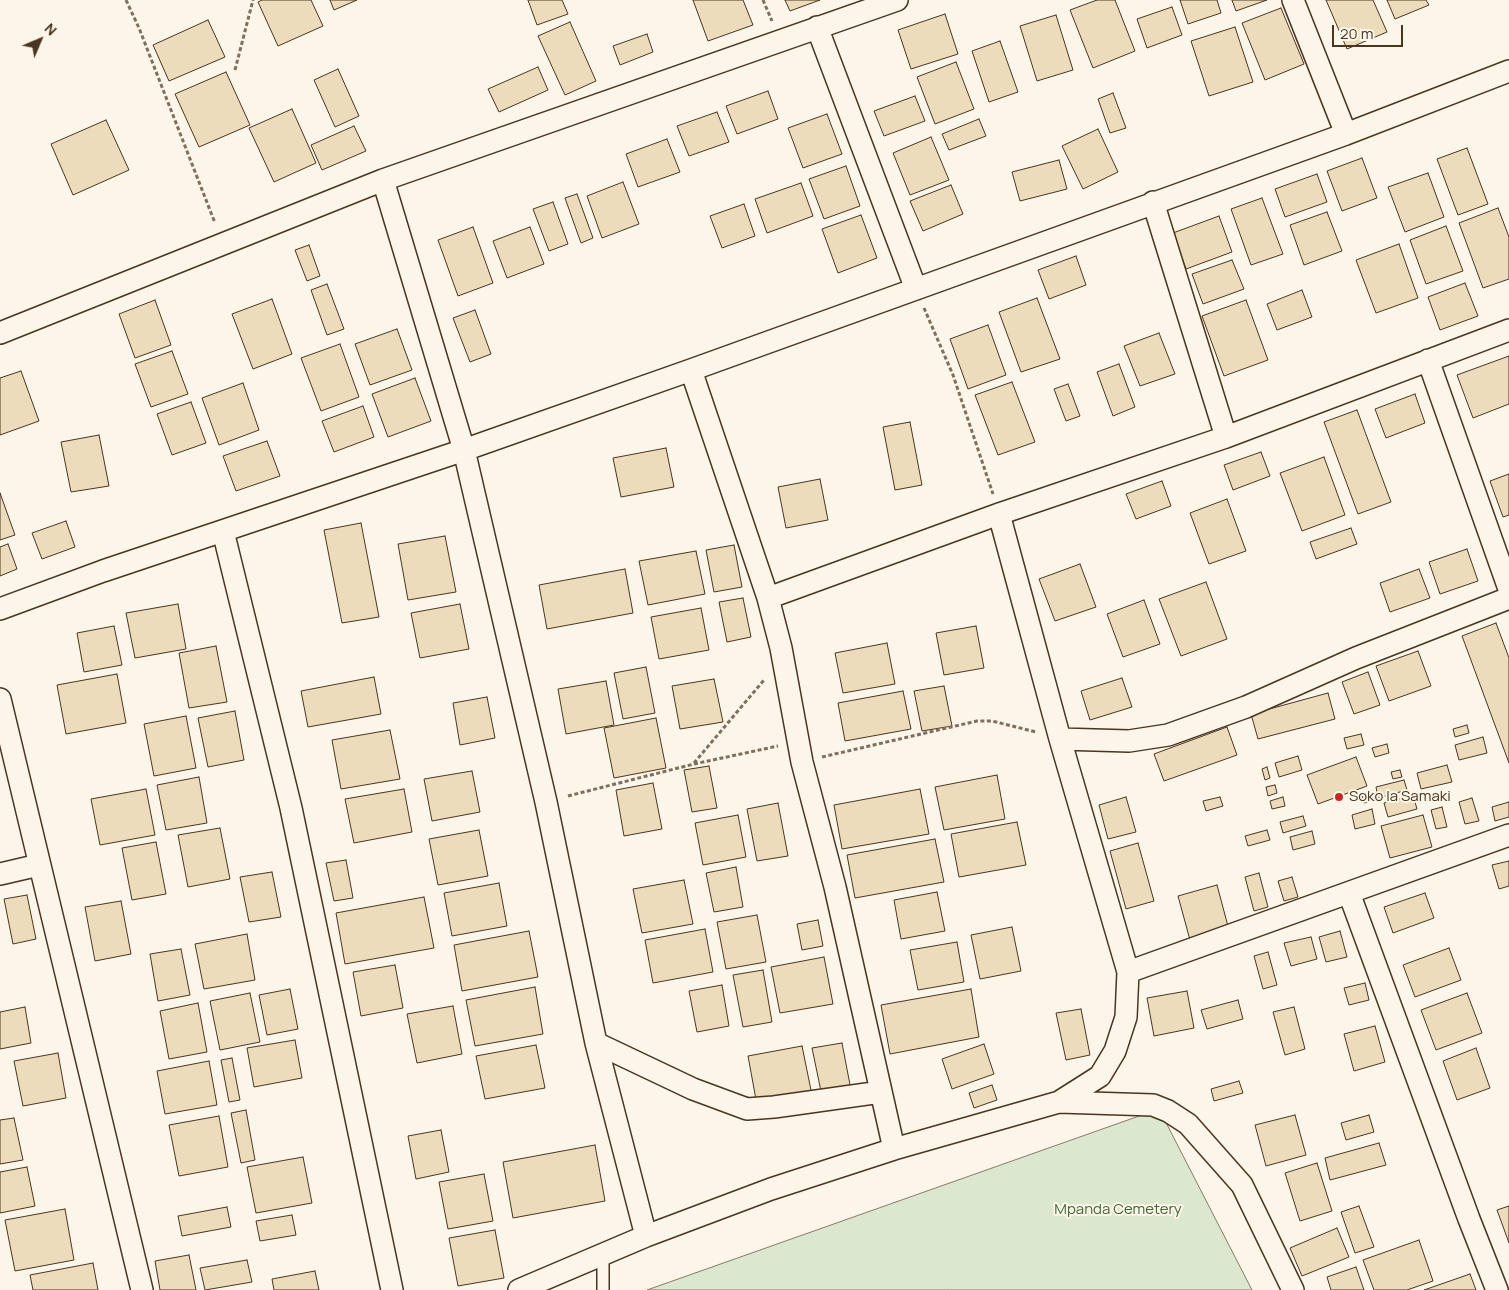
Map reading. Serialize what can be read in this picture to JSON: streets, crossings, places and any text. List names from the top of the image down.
{
  "parks": ["Mpanda Cemetery"],
  "places": ["Soko la Samaki"],
  "scale_bar": "20 m",
  "north": "top right"
}
